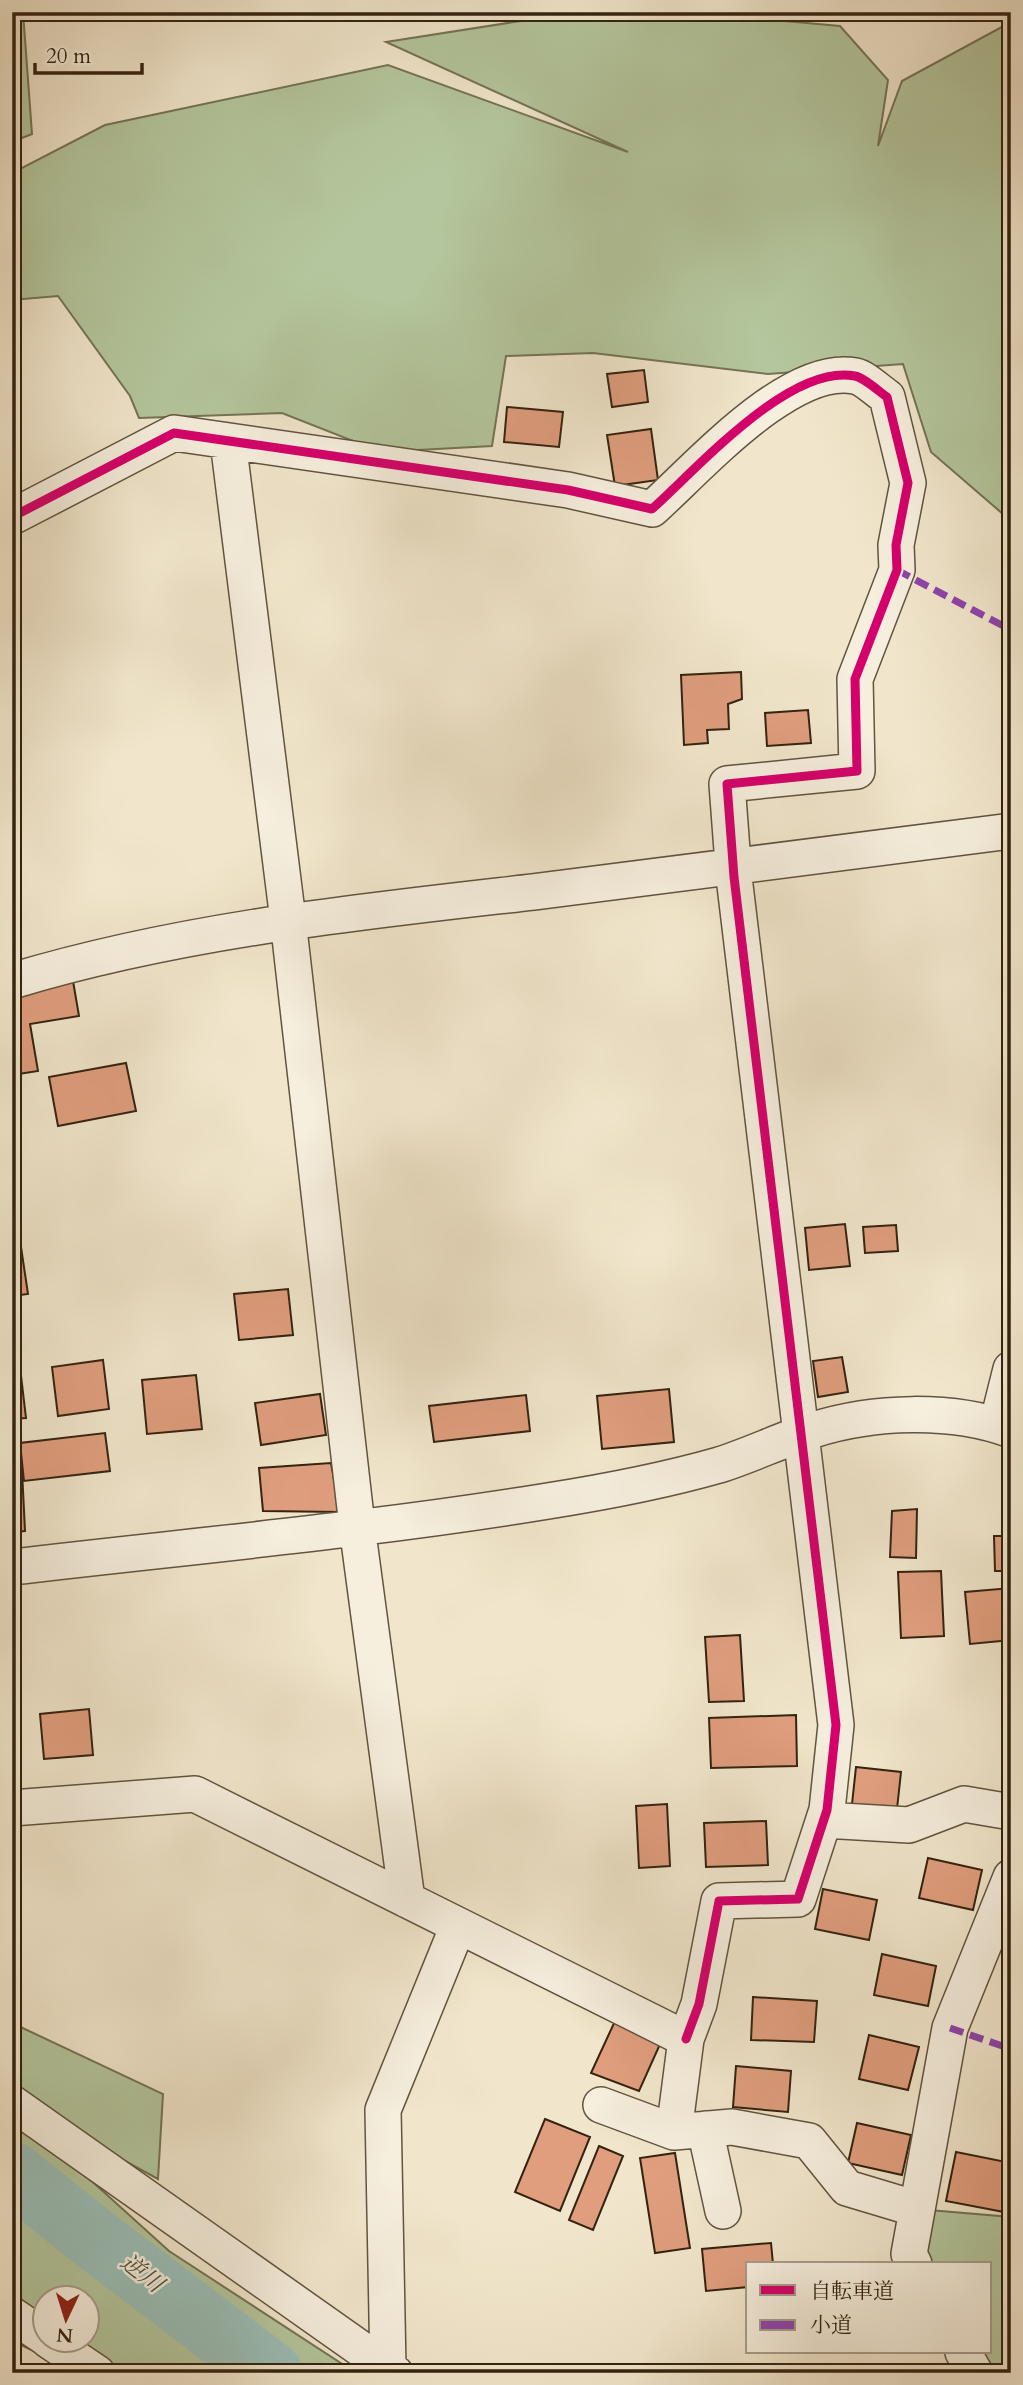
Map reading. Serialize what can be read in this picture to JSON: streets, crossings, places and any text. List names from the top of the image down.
{
  "water": ["逆川"],
  "legend": ["自転車道", "小道"],
  "scale_bar": "20 m",
  "north": "bottom"
}
